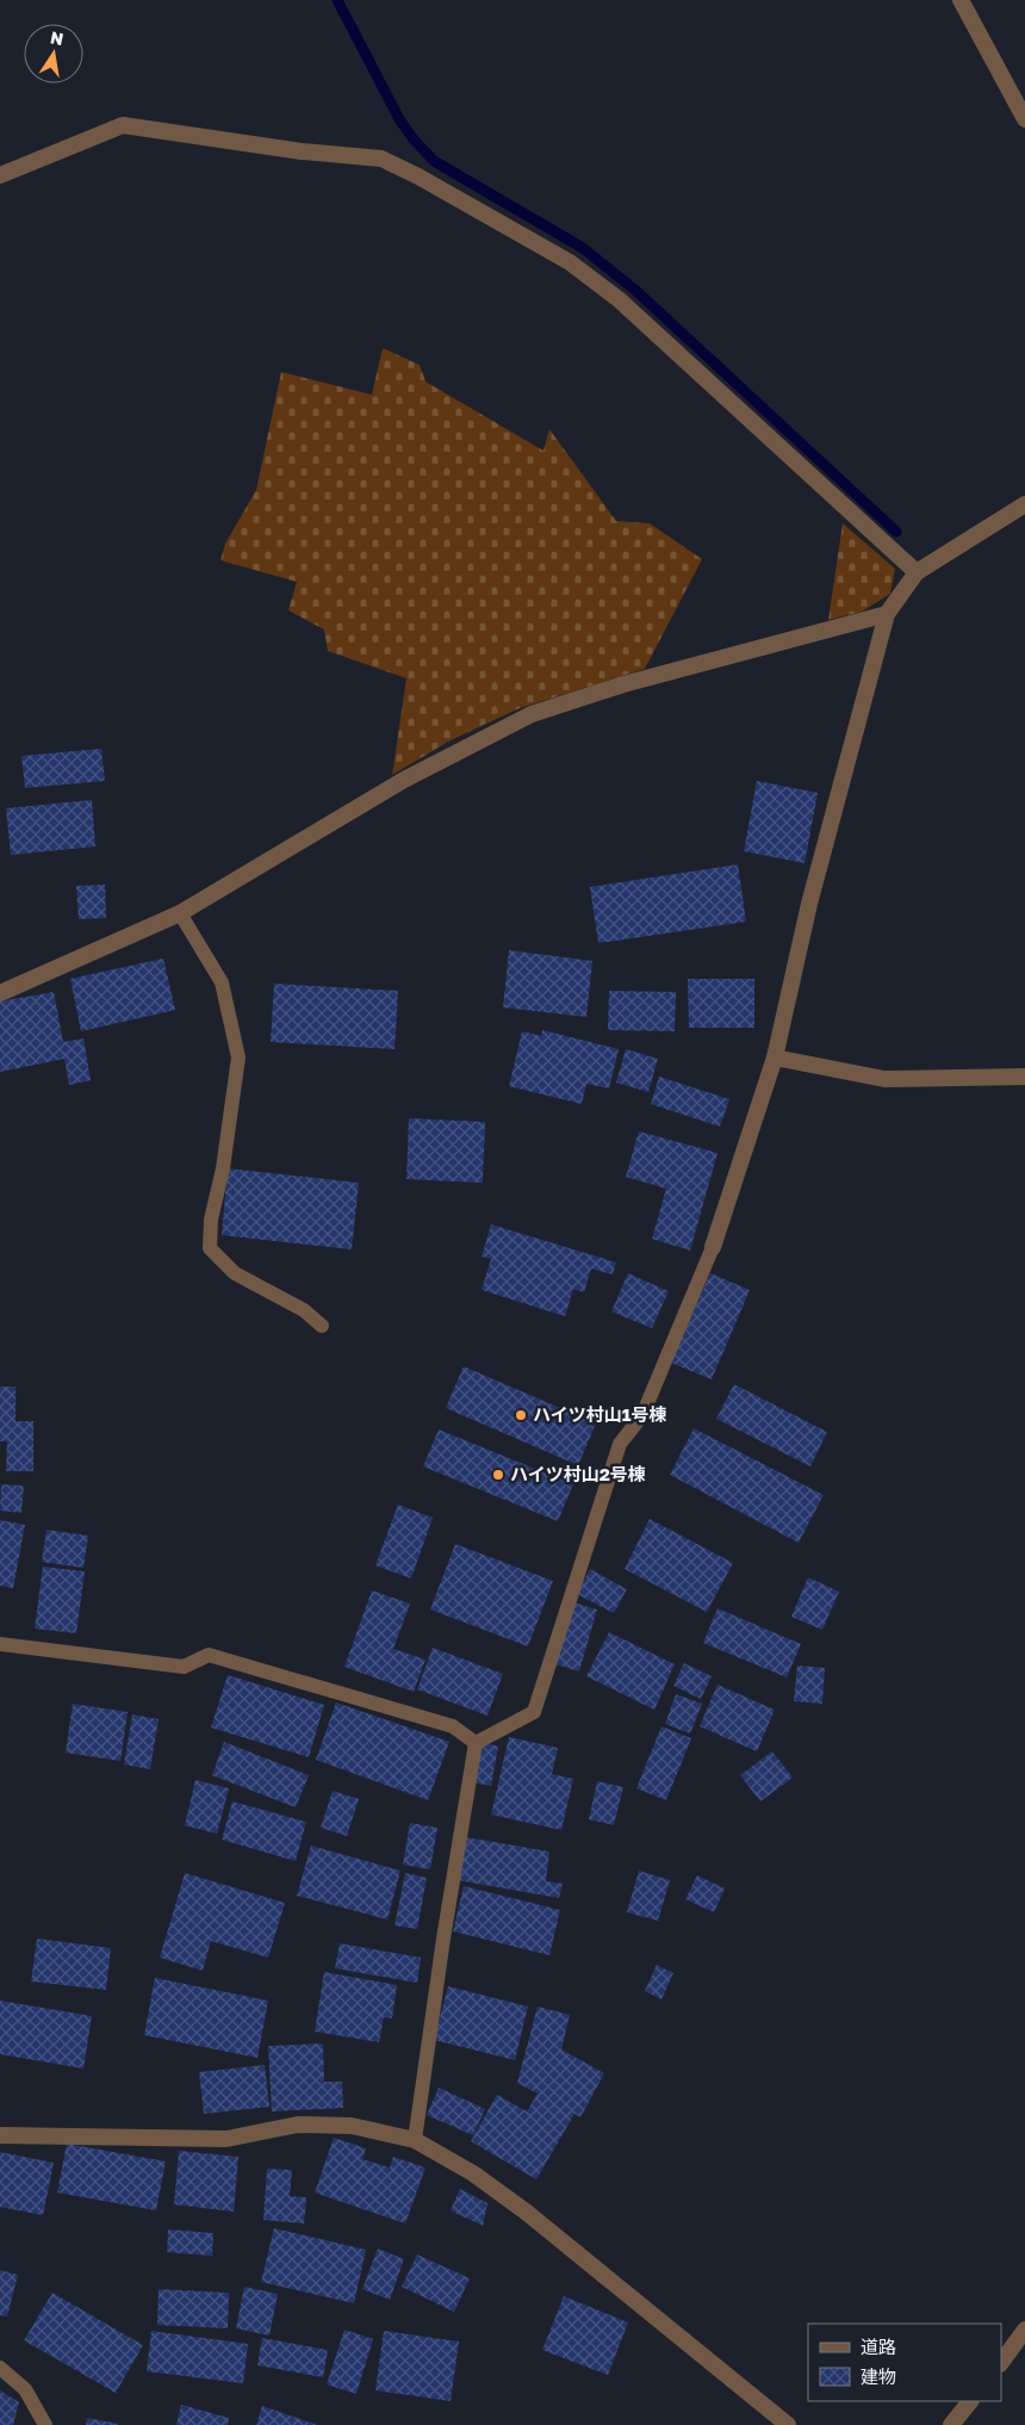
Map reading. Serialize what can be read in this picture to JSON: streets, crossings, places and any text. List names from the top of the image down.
{
  "places": ["ハイツ村山1号棟", "ハイツ村山2号棟"],
  "legend": ["道路", "建物"],
  "north": "top"
}
